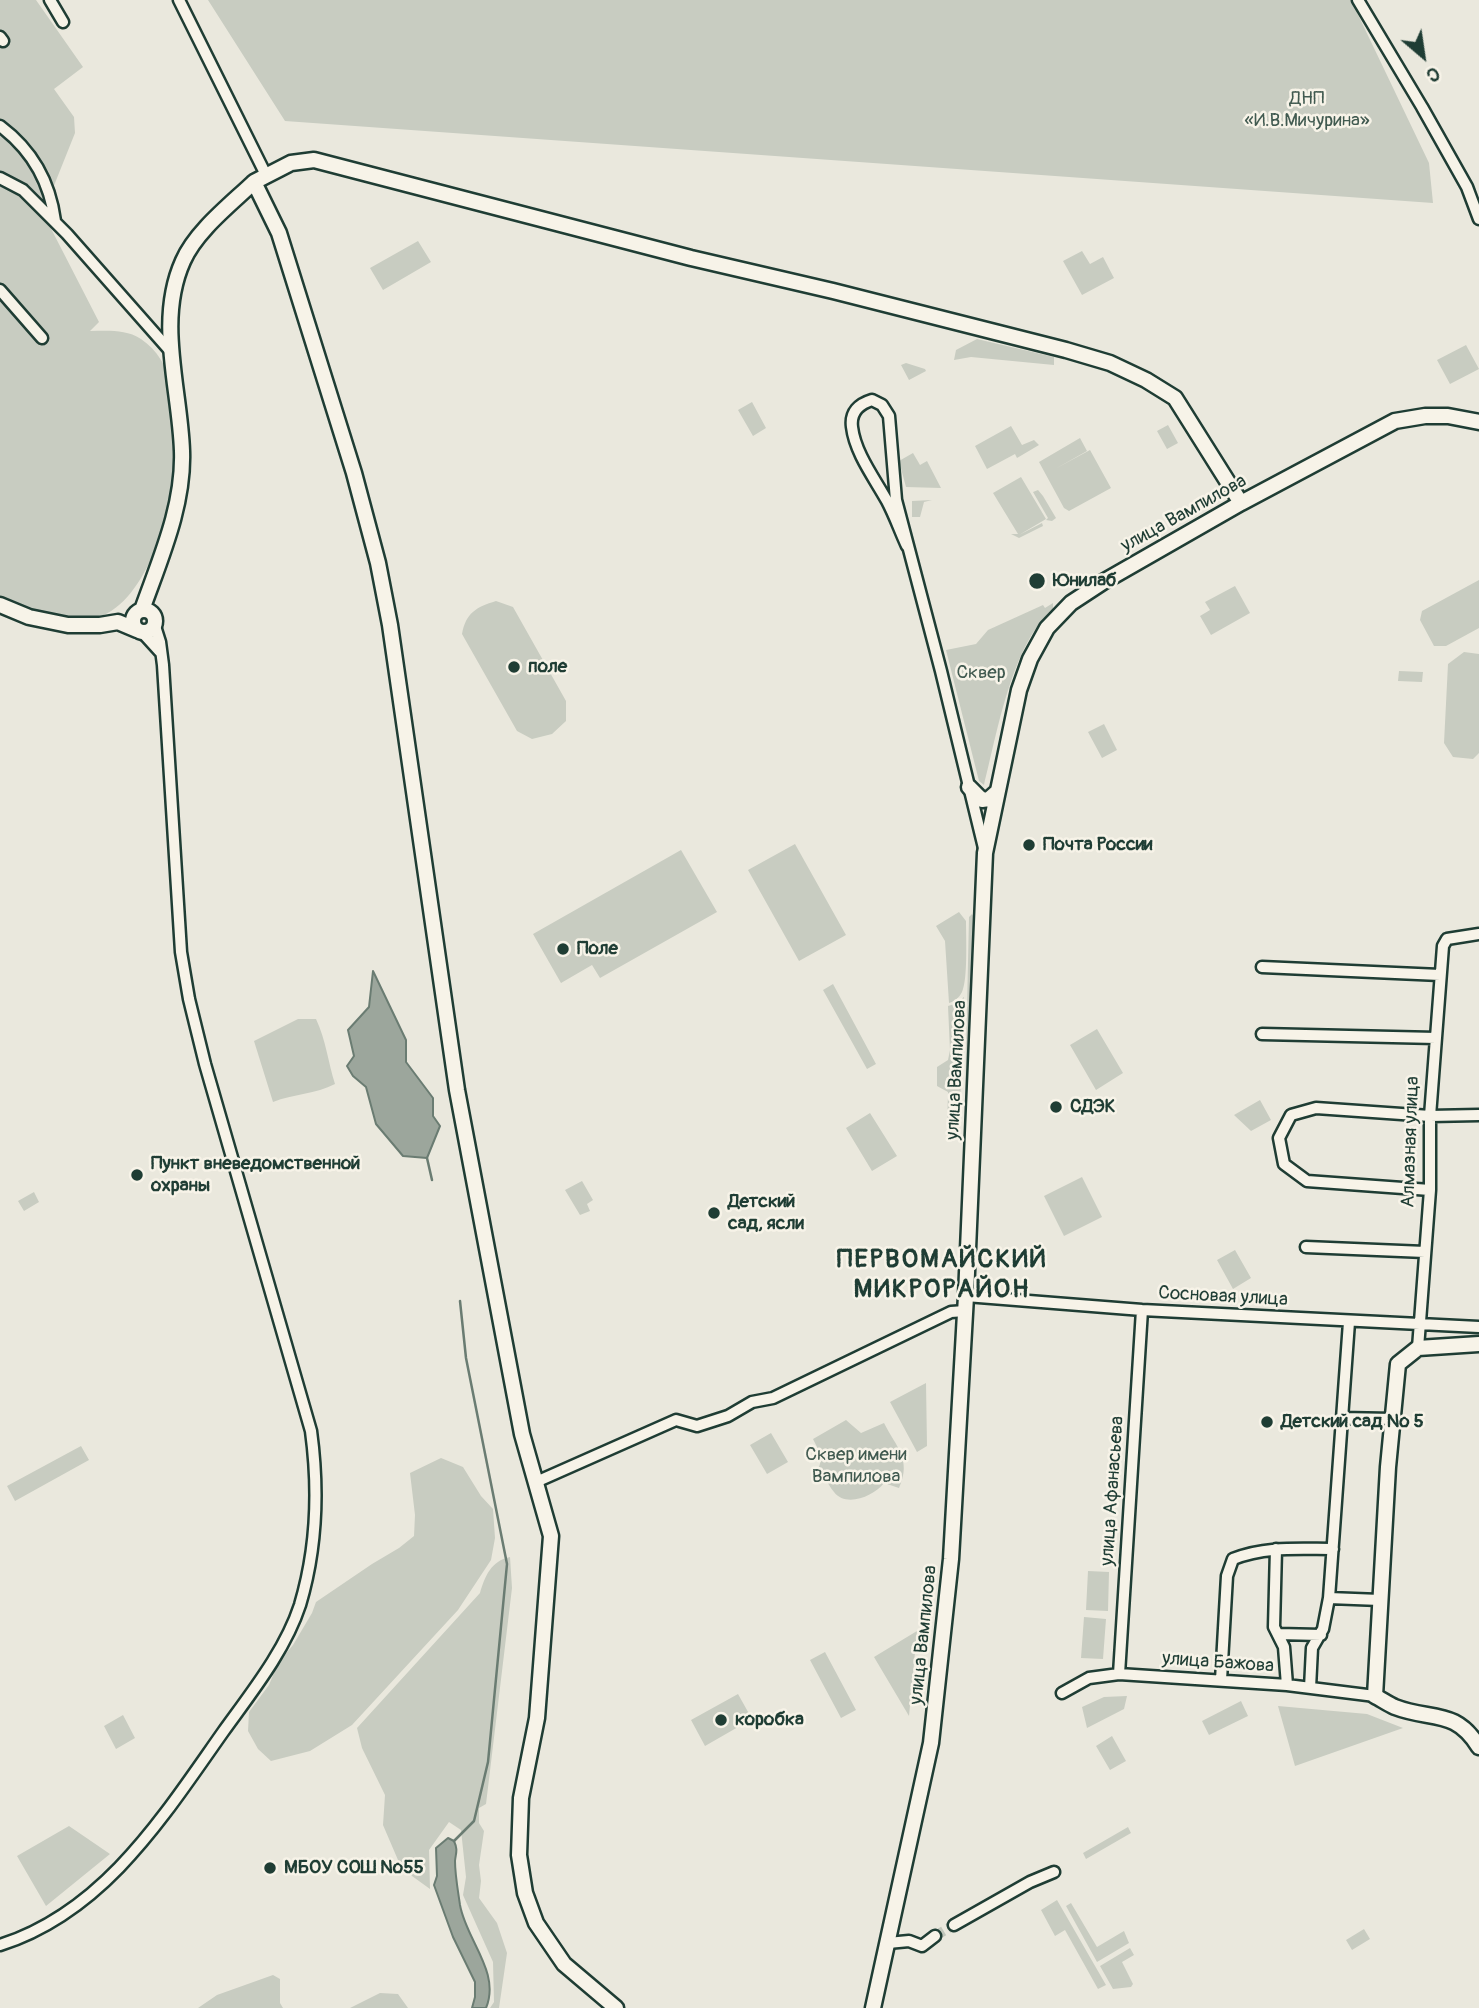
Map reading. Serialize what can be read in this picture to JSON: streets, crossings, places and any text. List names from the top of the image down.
{
  "streets": {
    "street": [
      "улица Вампилова",
      "Алмазная улица",
      "Сосновая улица",
      "улица Афанасьева",
      "улица Бажова"
    ]
  },
  "crossings": [
    ["улица Вампилова", "Сосновая улица"],
    ["Алмазная улица", "Сосновая улица"],
    ["Сосновая улица", "улица Афанасьева"],
    ["улица Афанасьева", "улица Бажова"]
  ],
  "districts": ["ПЕРВОМАЙСКИЙ МИКРОРАЙОН"],
  "parks": ["ДНП «И.В.Мичурина»", "Сквер", "Сквер имени Вампилова"],
  "places": [
    "Юнилаб",
    "поле",
    "Почта России",
    "Поле",
    "СДЭК",
    "Пункт вневедомственной охраны",
    "Детский сад, ясли",
    "Детский сад № 5",
    "коробка",
    "МБОУ СОШ №55"
  ],
  "north": "bottom right"
}
